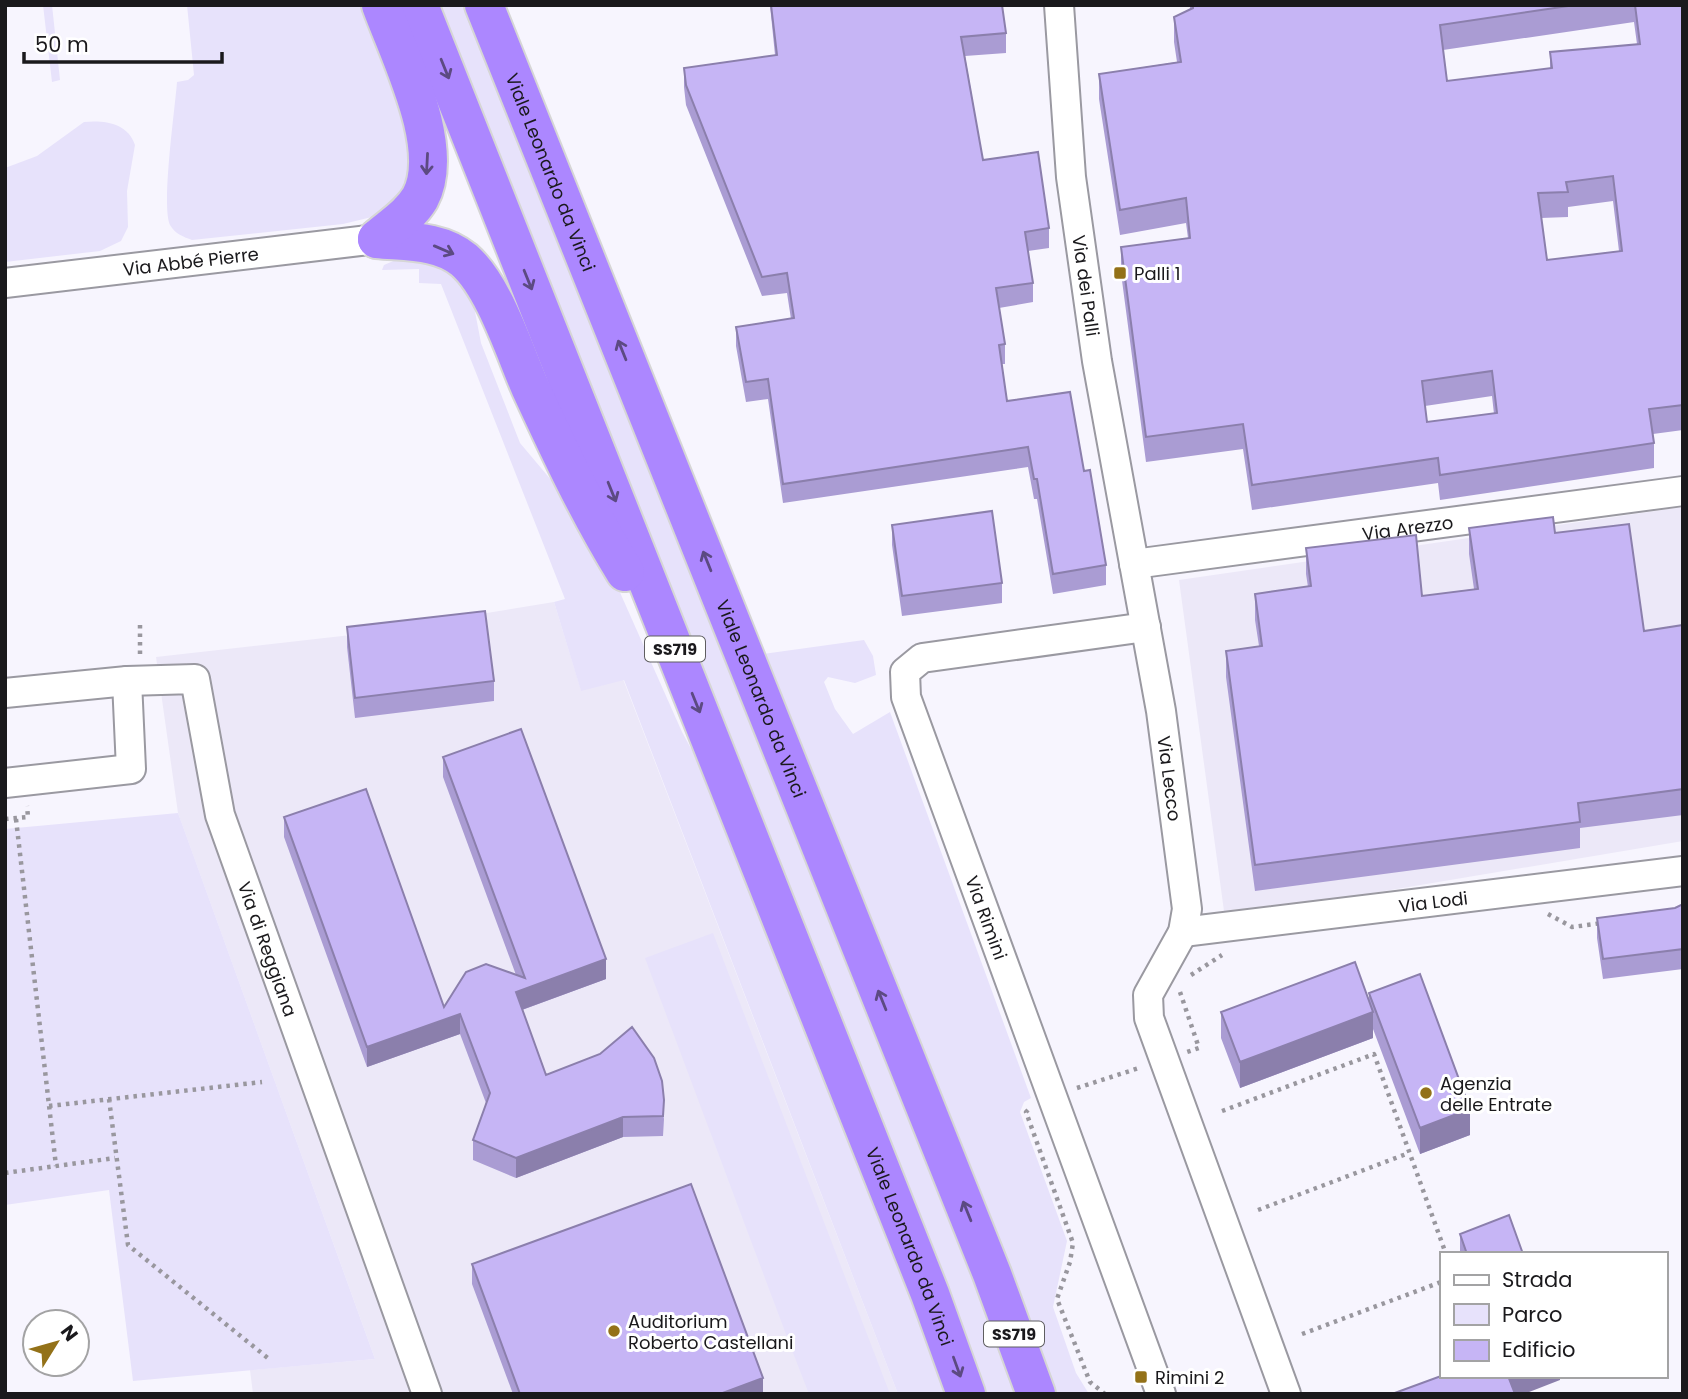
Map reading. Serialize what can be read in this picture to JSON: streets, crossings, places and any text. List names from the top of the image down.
{
  "streets": {
    "highway": ["Viale Leonardo da Vinci", "SS719"],
    "street": [
      "Via Abbé Pierre",
      "Via dei Palli",
      "Via Arezzo",
      "Via Lecco",
      "Via Lodi",
      "Via Rimini",
      "Via di Reggiana"
    ]
  },
  "crossings": [
    ["Via dei Palli", "Via Arezzo"],
    ["Via dei Palli", "Via Lecco"],
    ["Via dei Palli", "Via Rimini"],
    ["Via Lecco", "Via Lodi"],
    ["Via Lecco", "Via Rimini"]
  ],
  "places": {
    "transit": ["Palli 1", "Rimini 2"],
    "other": ["Agenzia delle Entrate", "Auditorium Roberto Castellani"]
  },
  "legend": ["Strada", "Parco", "Edificio"],
  "scale_bar": "50 m",
  "north": "top right"
}
